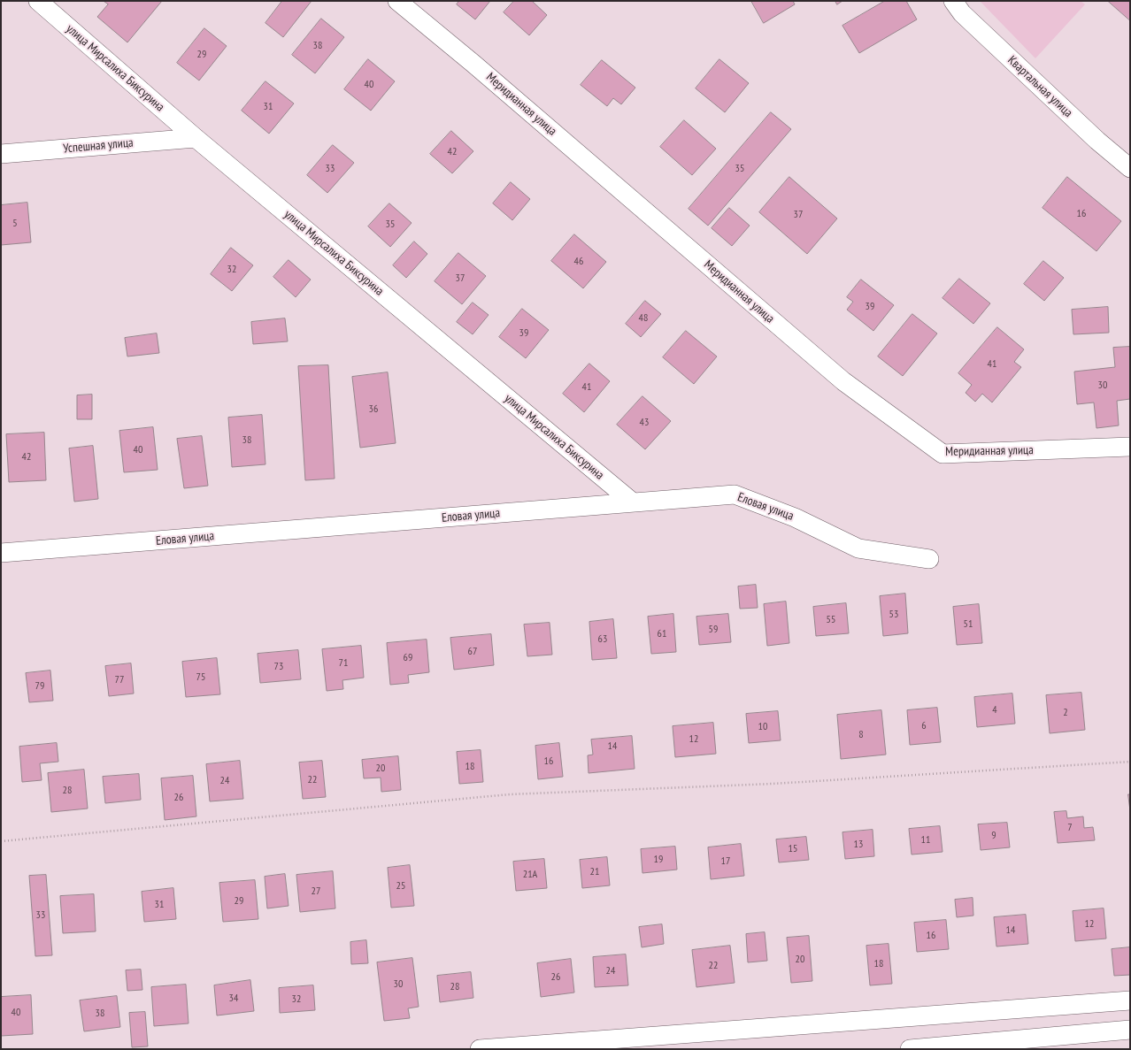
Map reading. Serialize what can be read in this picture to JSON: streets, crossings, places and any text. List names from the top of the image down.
{
  "streets": {
    "street": [
      "улица Мирсалиха Биксурина",
      "Квартальная улица",
      "Меридианная улица",
      "Успешная улица",
      "Еловая улица"
    ]
  },
  "crossings": [
    ["улица Мирсалиха Биксурина", "Успешная улица"],
    ["улица Мирсалиха Биксурина", "Еловая улица"]
  ],
  "house_numbers": [
    "38",
    "29",
    "40",
    "31",
    "42",
    "33",
    "35",
    "16",
    "37",
    "5",
    "35",
    "46",
    "32",
    "37",
    "39",
    "48",
    "39",
    "41",
    "30",
    "41",
    "36",
    "43",
    "38",
    "40",
    "42",
    "53",
    "55",
    "51",
    "59",
    "61",
    "63",
    "67",
    "69",
    "71",
    "73",
    "75",
    "77",
    "79",
    "4",
    "2",
    "6",
    "10",
    "8",
    "12",
    "14",
    "16",
    "18",
    "20",
    "22",
    "24",
    "28",
    "26",
    "7",
    "9",
    "11",
    "13",
    "15",
    "19",
    "17",
    "21",
    "21А",
    "25",
    "27",
    "29",
    "31",
    "33",
    "12",
    "14",
    "16",
    "20",
    "18",
    "22",
    "24",
    "26",
    "30",
    "28",
    "34",
    "32",
    "40",
    "38"
  ]
}
